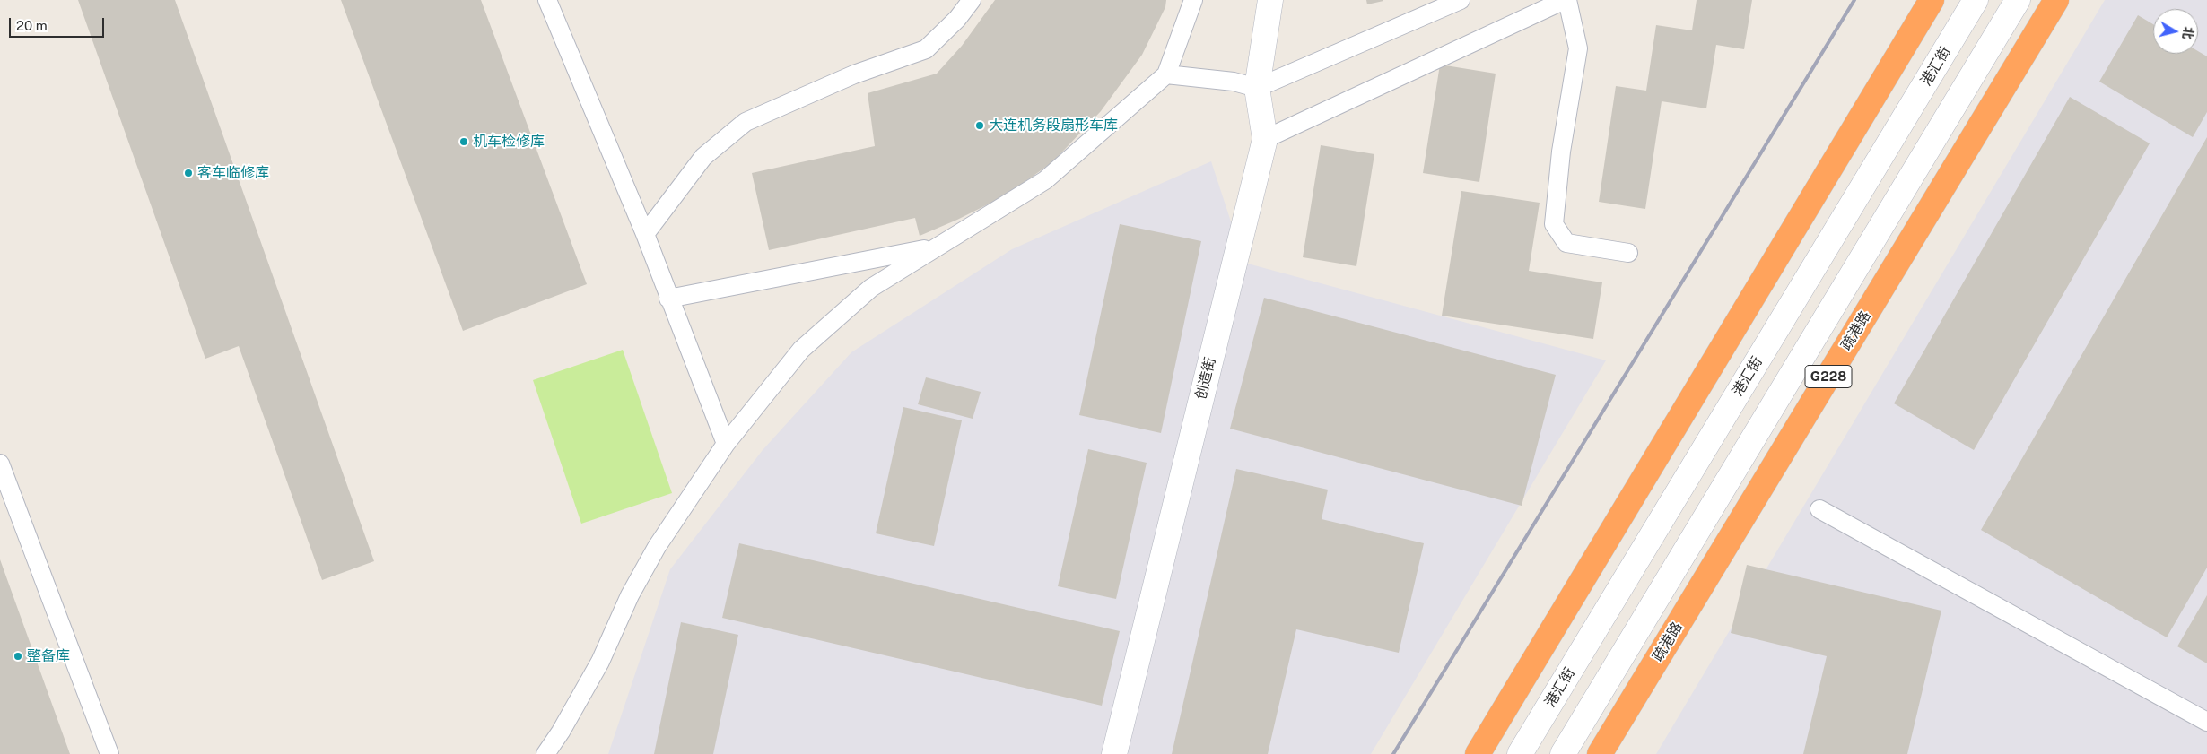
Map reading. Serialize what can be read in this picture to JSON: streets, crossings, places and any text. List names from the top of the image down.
{
  "streets": {
    "highway": ["疏港路", "G228"],
    "street": ["港汇街", "创造街"]
  },
  "places": [
    "大连机务段扇形车库",
    "机车检修库",
    "客车临修库",
    "整备库"
  ],
  "scale_bar": "20 m",
  "north": "right"
}
